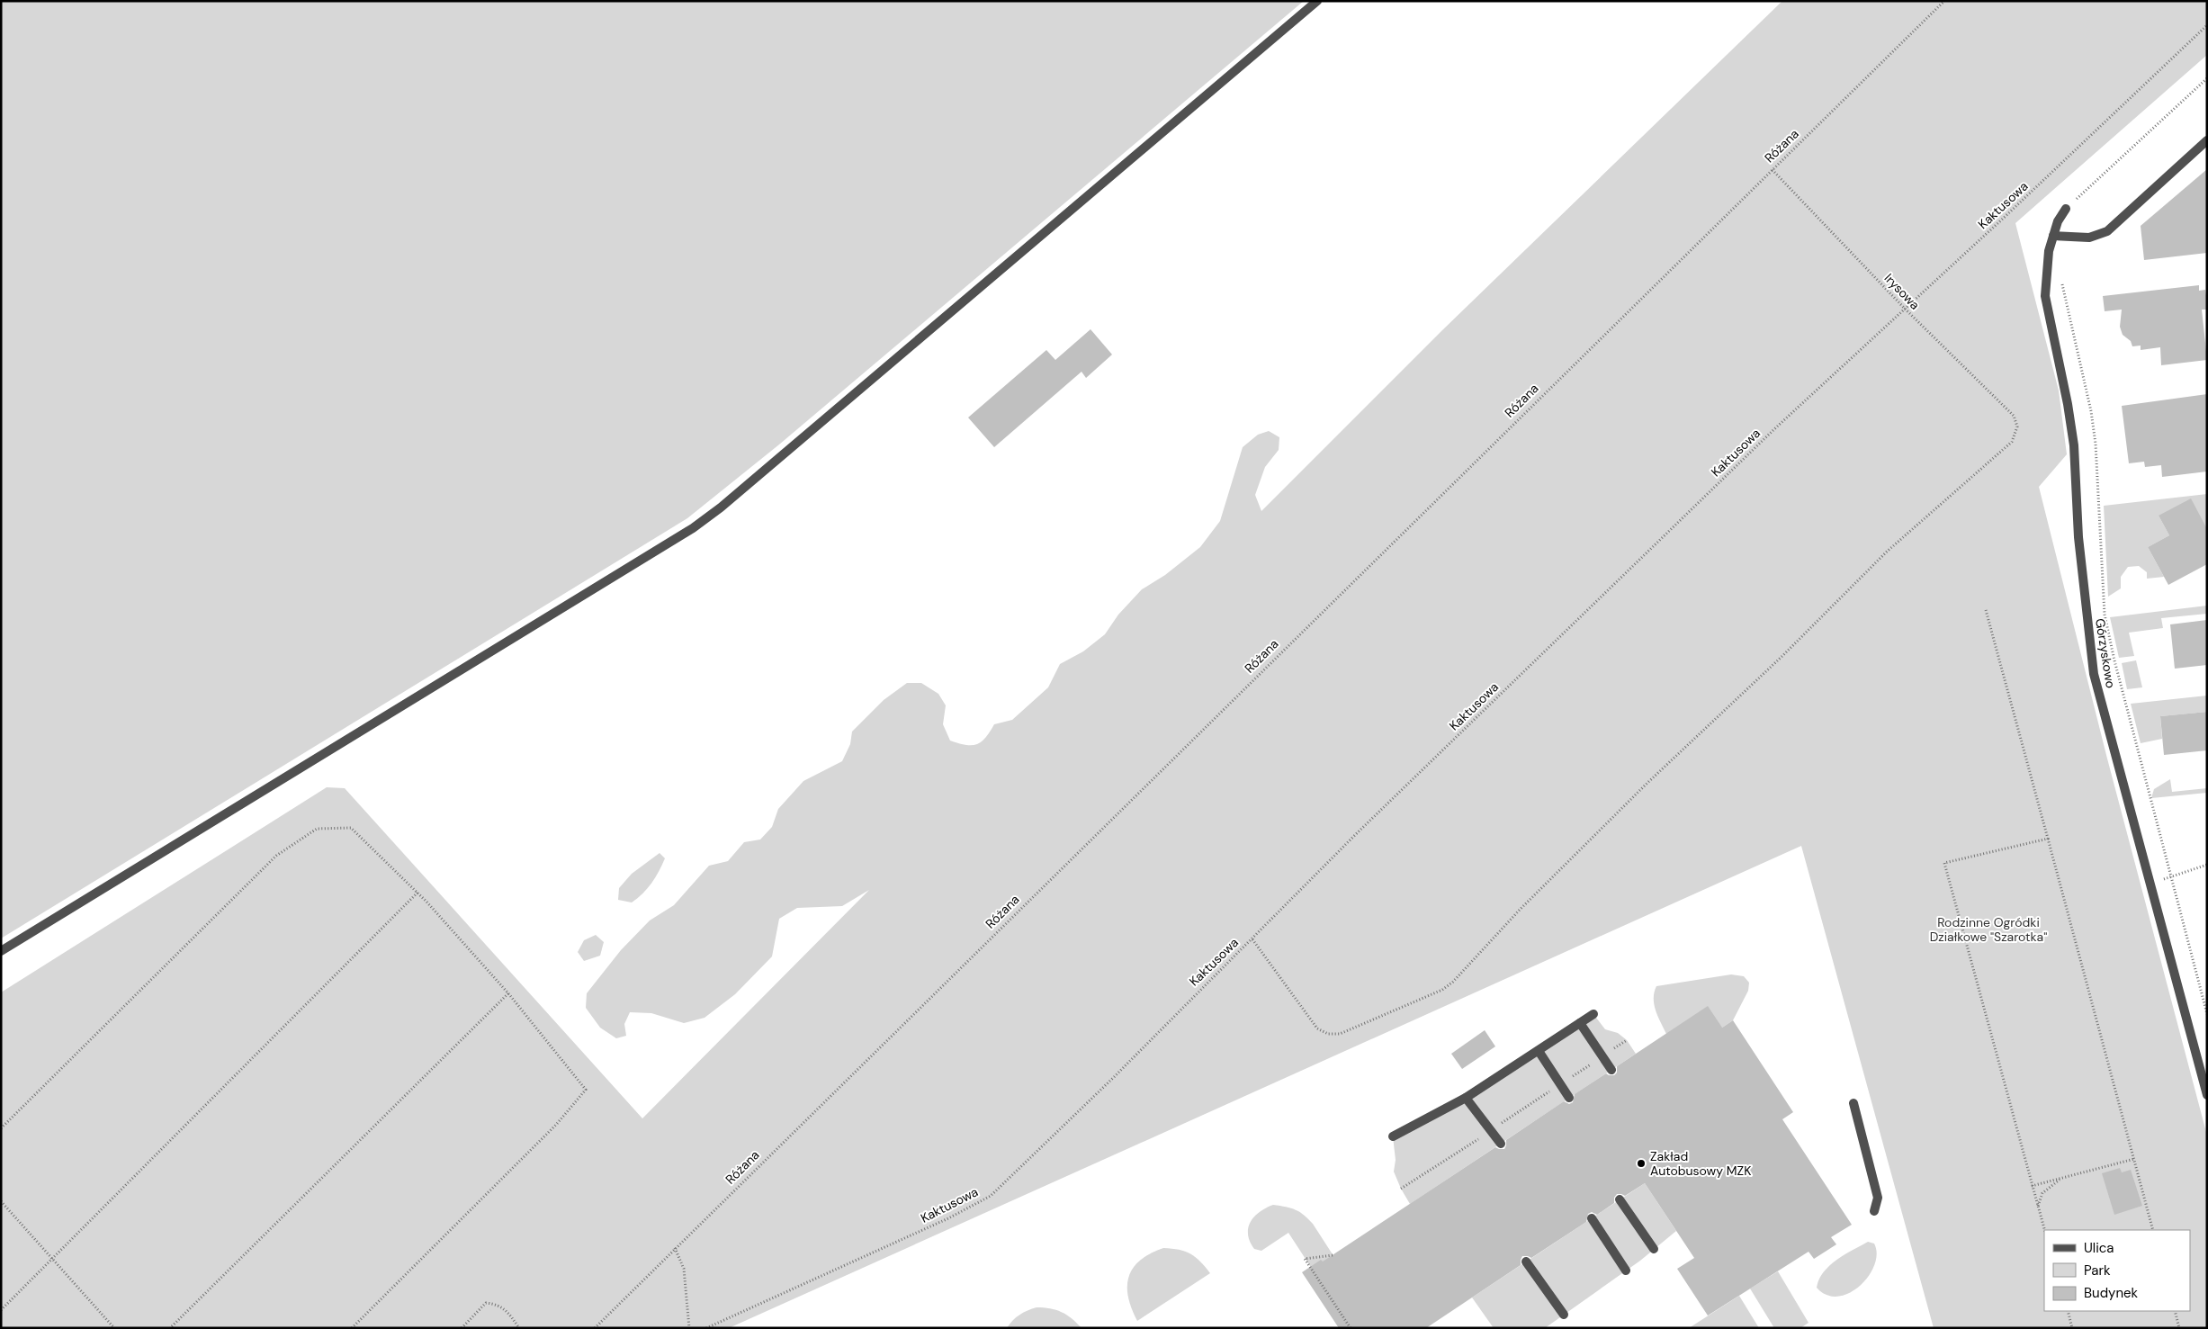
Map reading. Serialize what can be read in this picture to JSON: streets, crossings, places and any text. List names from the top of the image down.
{
  "streets": {
    "street": ["Górzyskowo"],
    "path": ["Różana", "Kaktusowa", "Irysowa"]
  },
  "crossings": [
    ["Różana", "Irysowa"],
    ["Kaktusowa", "Irysowa"]
  ],
  "parks": ["Rodzinne Ogródki Działkowe \"Szarotka\""],
  "places": ["Zakład Autobusowy MZK"],
  "legend": ["Ulica", "Park", "Budynek"]
}
